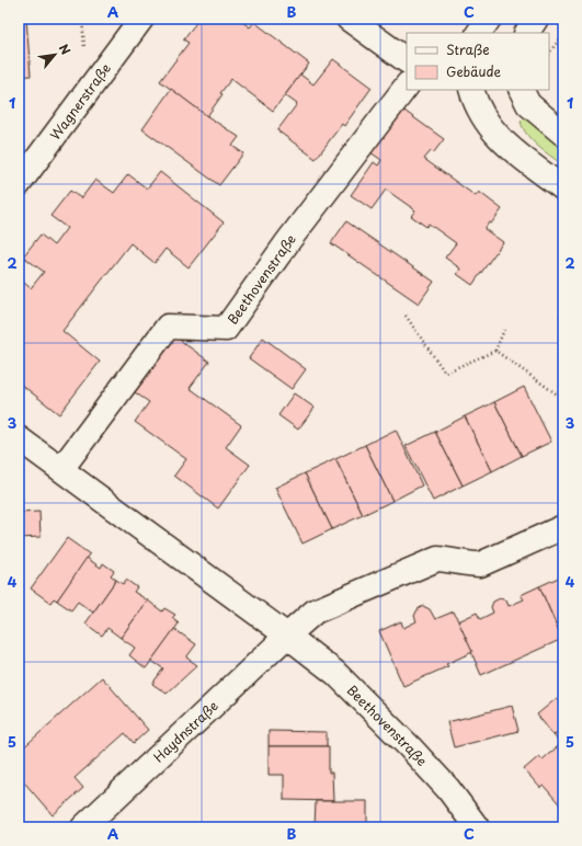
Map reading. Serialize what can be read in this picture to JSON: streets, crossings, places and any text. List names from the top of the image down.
{
  "streets": {
    "street": ["Wagnerstraße", "Beethovenstraße", "Haydnstraße"]
  },
  "crossings": [
    ["Beethovenstraße", "Haydnstraße"]
  ],
  "legend": ["Straße", "Gebäude"],
  "north": "top right",
  "grid": {
    "columns": ["A", "B", "C"],
    "rows": [
      "1",
      "2",
      "3",
      "4",
      "5"
    ]
  }
}
